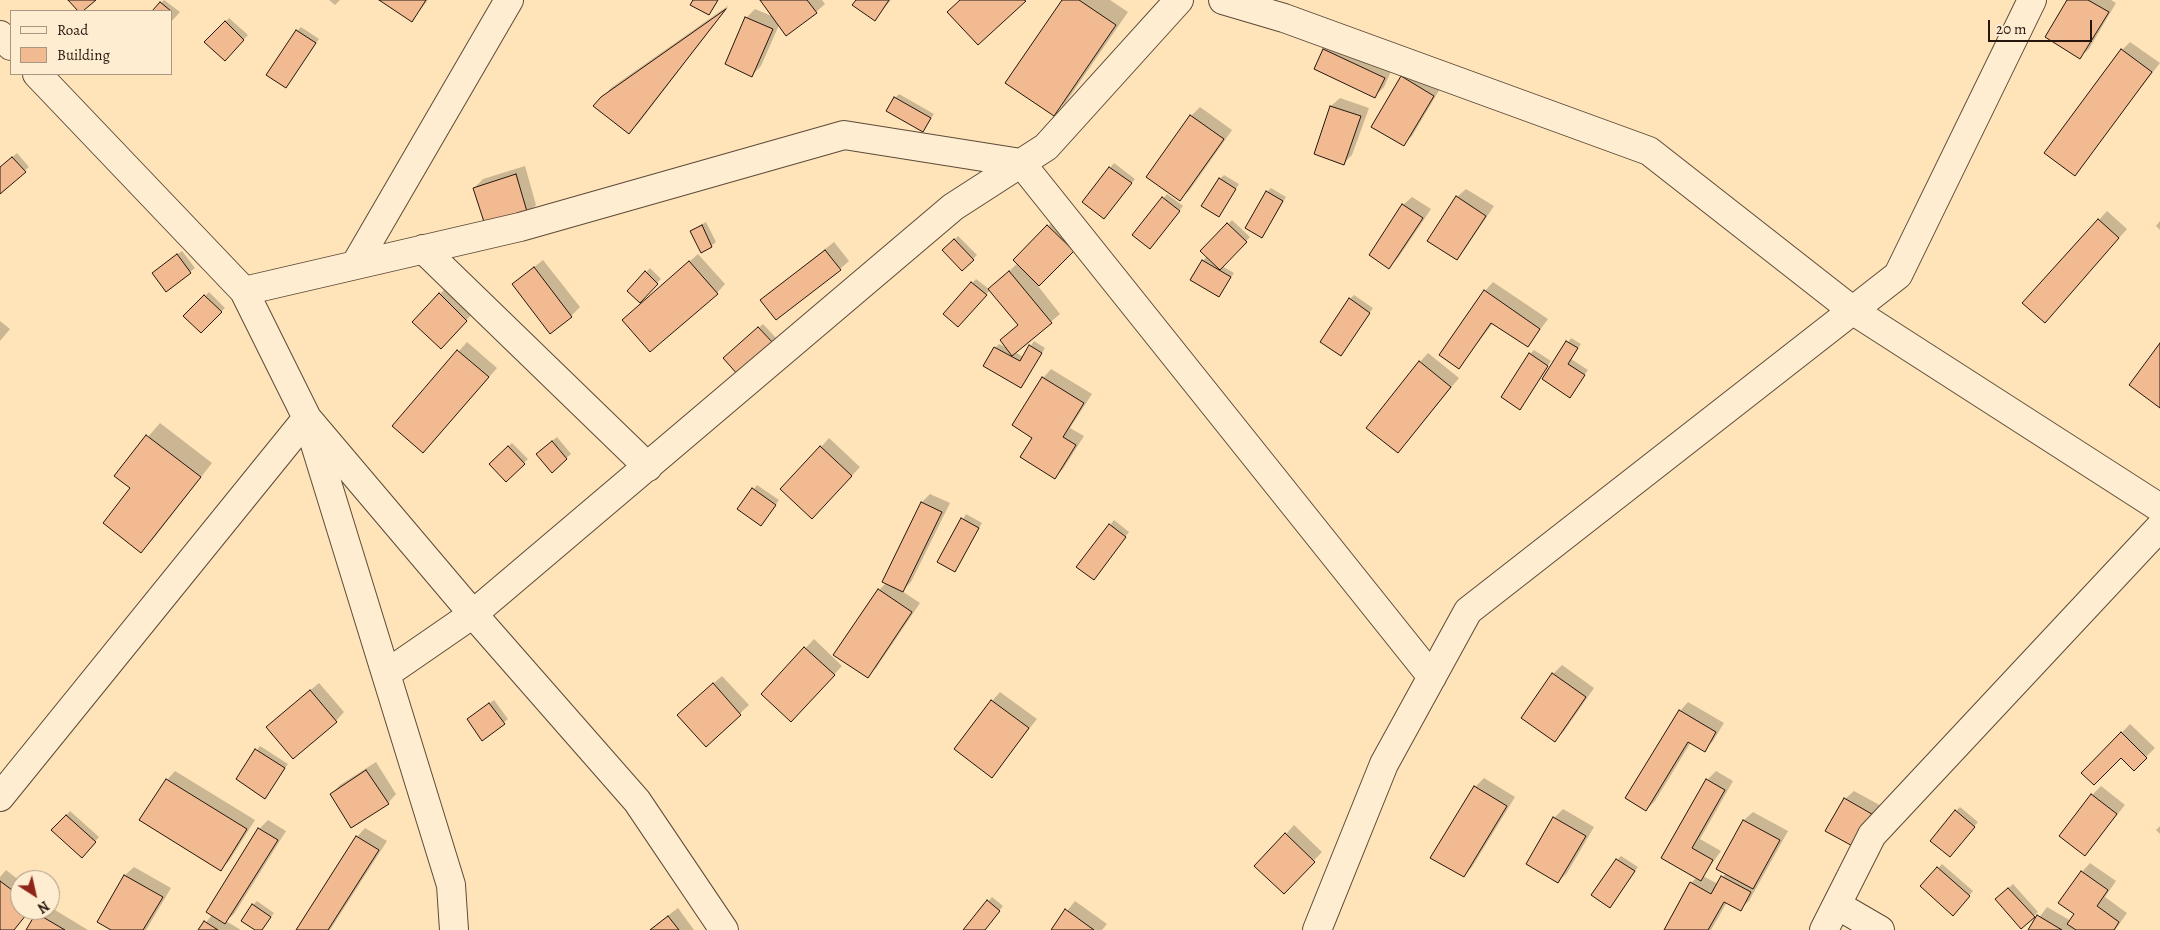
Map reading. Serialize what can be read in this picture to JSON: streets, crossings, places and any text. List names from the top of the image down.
{
  "legend": ["Road", "Building"],
  "scale_bar": "20 m",
  "north": "bottom right"
}
